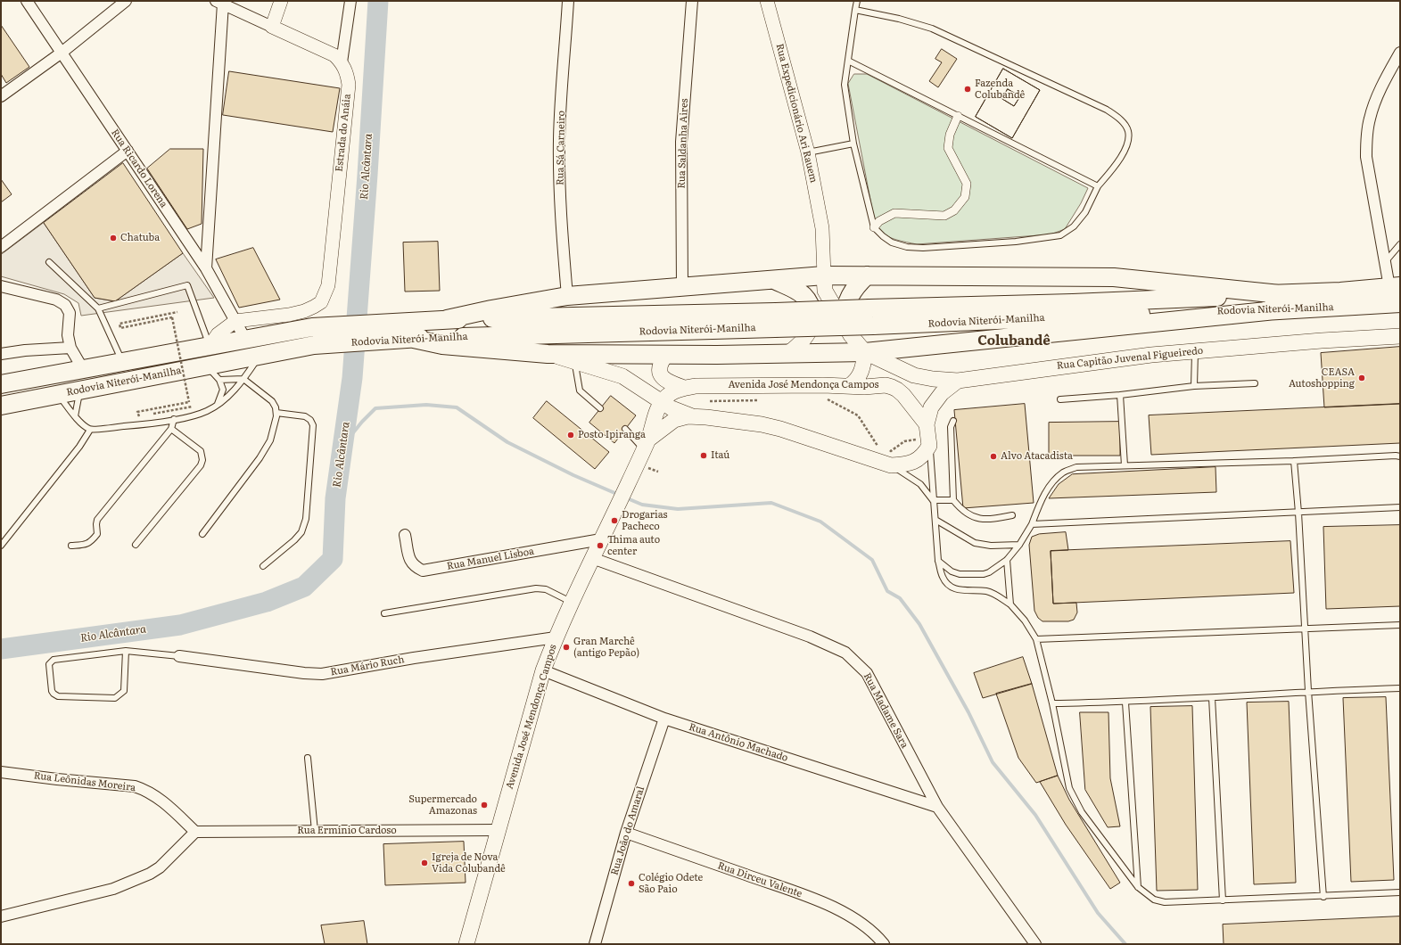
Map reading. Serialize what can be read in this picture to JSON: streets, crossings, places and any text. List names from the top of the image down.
{
  "streets": {
    "highway": ["Rodovia Niterói-Manilha"],
    "main road": ["Rua Expedicionário Ari Rauem", "Rua Capitão Juvenal Figueiredo", "Avenida José Mendonça Campos"],
    "street": [
      "Estrada do Anáia",
      "Rua Saldanha Aires",
      "Rua Sá Carneiro",
      "Rua Ricardo Lorena",
      "Rua Manuel Lisboa",
      "Rua Mário Ruch",
      "Rua Madame Sara",
      "Rua Antônio Machado",
      "Rua Leônidas Moreira",
      "Rua Ermínio Cardoso",
      "Rua João do Amaral",
      "Rua Dirceu Valente"
    ]
  },
  "crossings": [
    ["Rua Expedicionário Ari Rauem", "Rua Capitão Juvenal Figueiredo"],
    ["Estrada do Anáia", "Rua Ricardo Lorena"],
    ["Rua Ricardo Lorena", "Rodovia Niterói-Manilha"],
    ["Avenida José Mendonça Campos", "Rua Manuel Lisboa"],
    ["Avenida José Mendonça Campos", "Rua Mário Ruch"],
    ["Avenida José Mendonça Campos", "Rua Madame Sara"],
    ["Avenida José Mendonça Campos", "Rua Antônio Machado"],
    ["Avenida José Mendonça Campos", "Rua Ermínio Cardoso"],
    ["Rua Madame Sara", "Rua Antônio Machado"],
    ["Rua Antônio Machado", "Rua João do Amaral"],
    ["Rua Leônidas Moreira", "Rua Ermínio Cardoso"],
    ["Rua João do Amaral", "Rua Dirceu Valente"]
  ],
  "districts": ["Colubandê"],
  "water": ["Rio Alcântara"],
  "places": [
    "Fazenda Colubandê",
    "Chatuba",
    "CEASA Autoshopping",
    "Posto Ipiranga",
    "Itaú",
    "Alvo Atacadista",
    "Drogarias Pacheco",
    "Thima auto center",
    "Gran Marchê (antigo Pepão)",
    "Supermercado Amazonas",
    "Igreja de Nova Vida Colubandê",
    "Colégio Odete São Paio"
  ]
}
